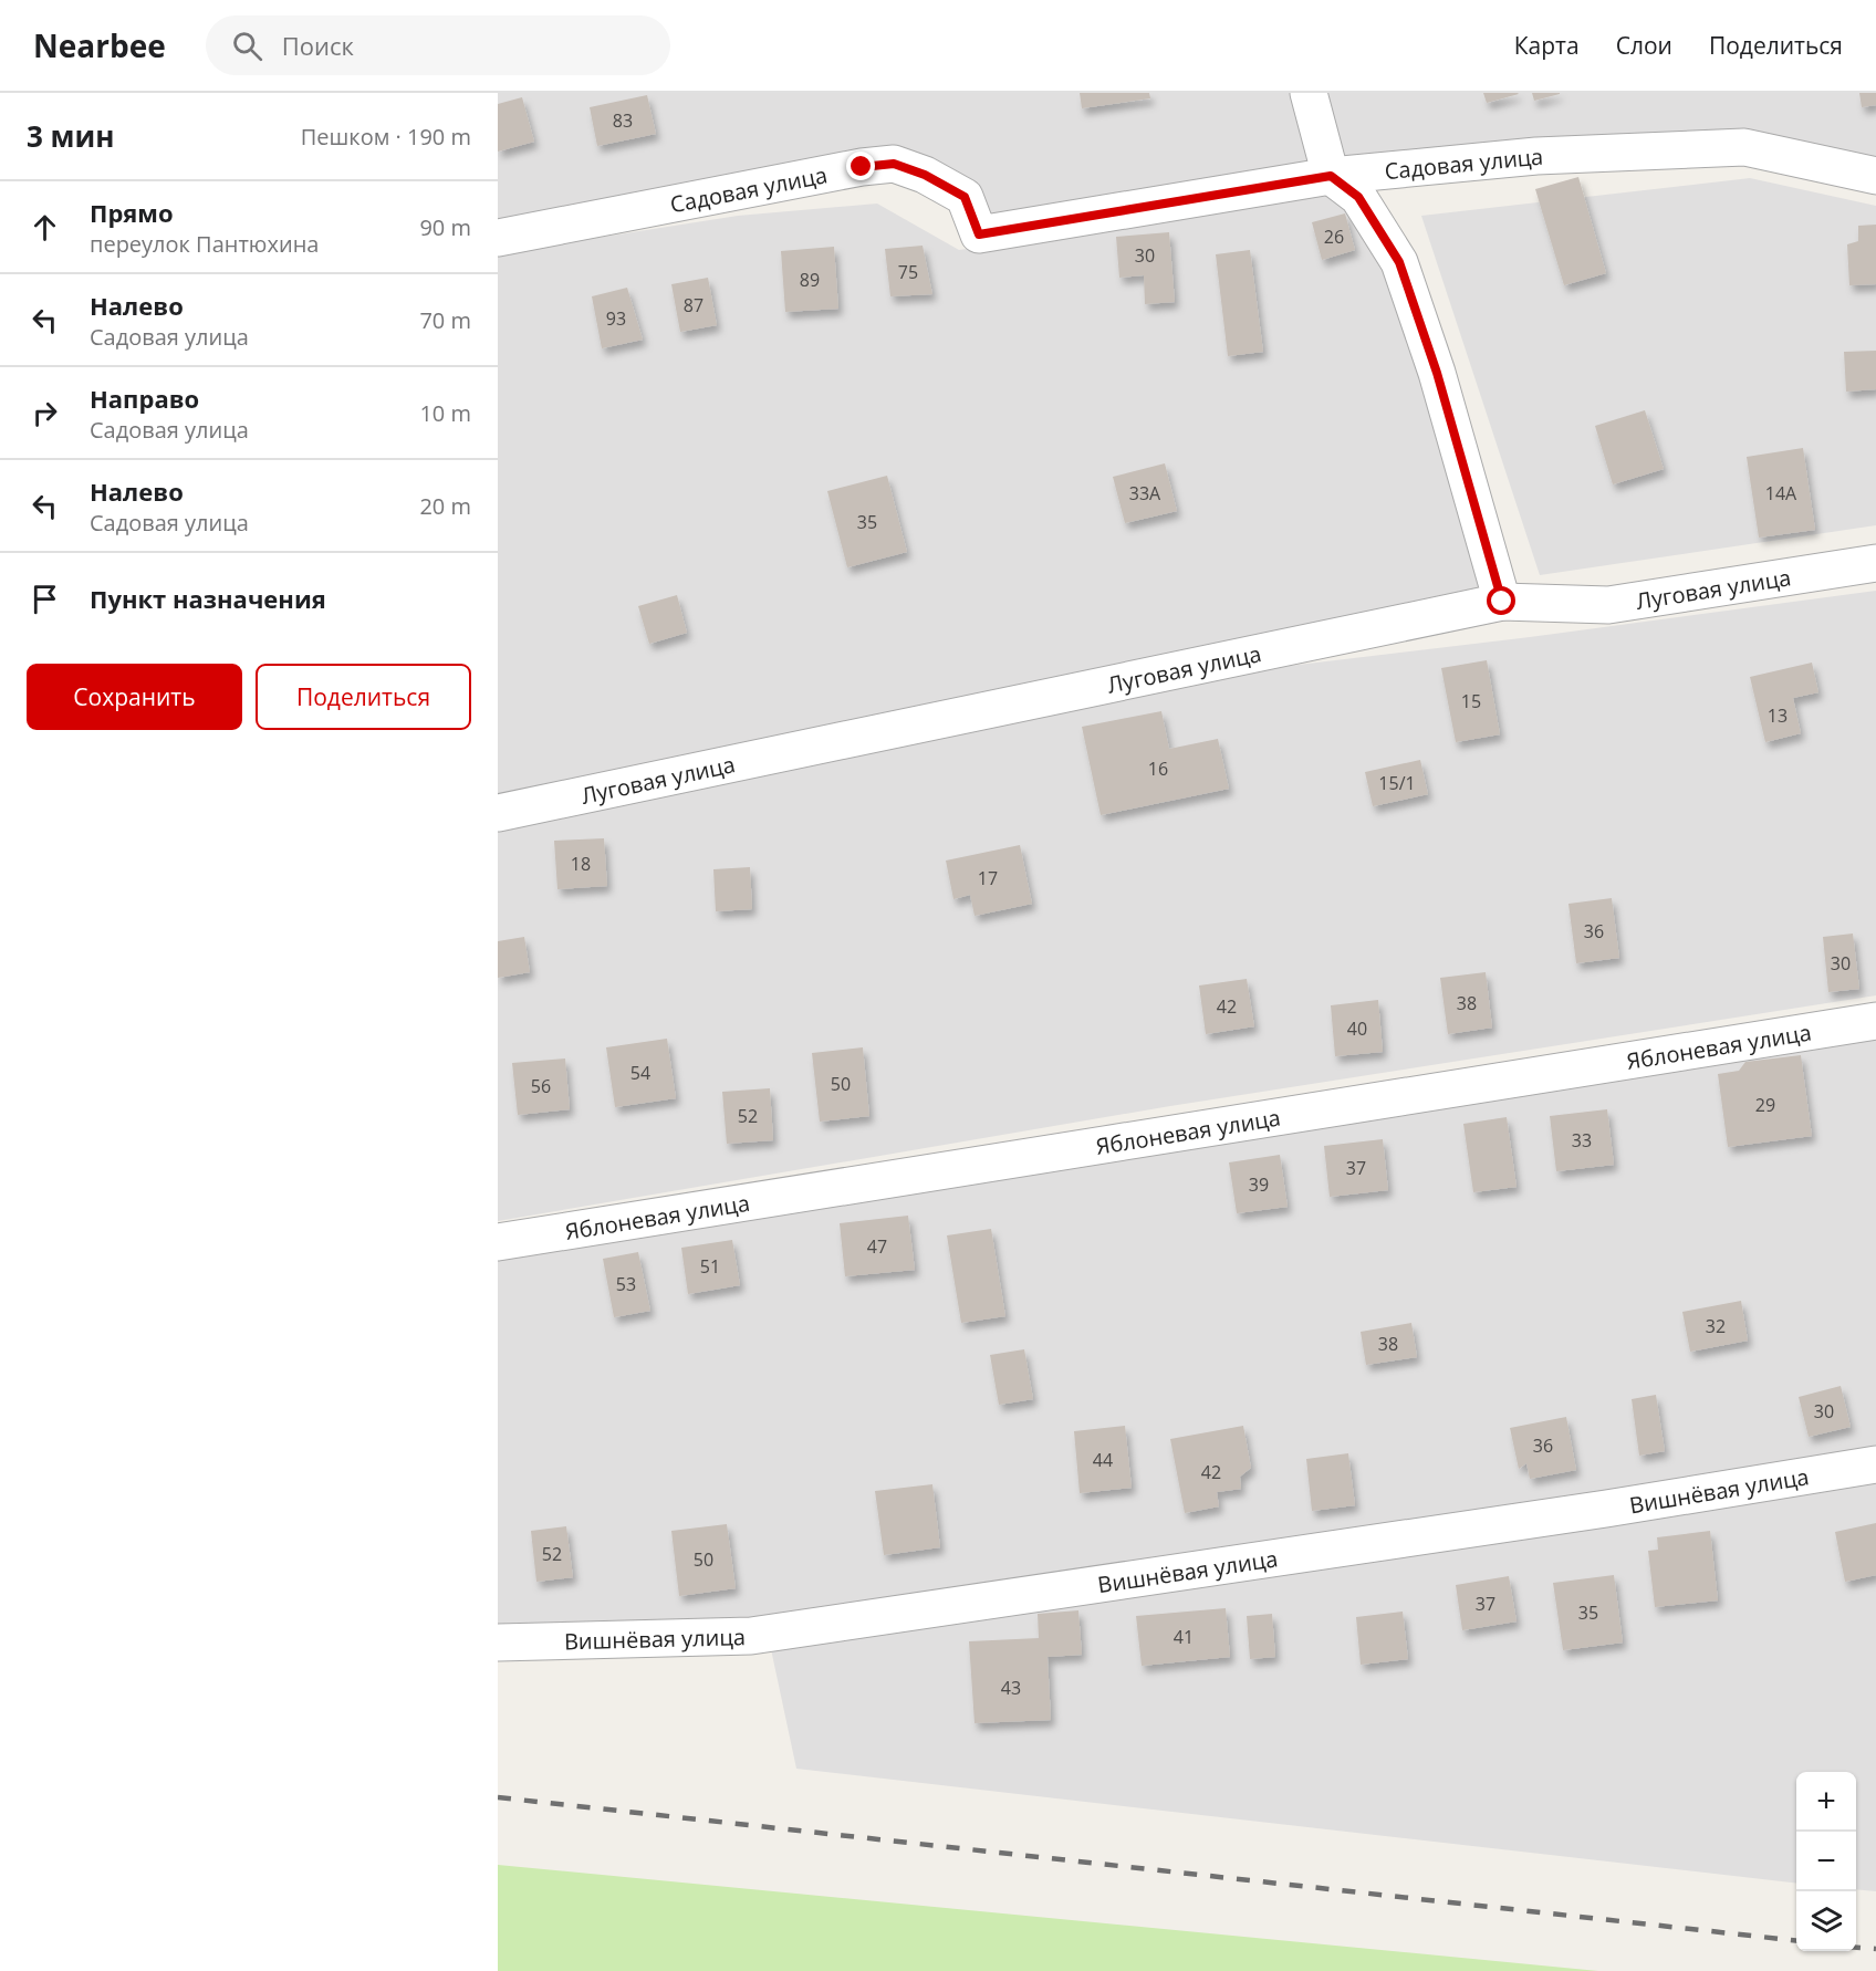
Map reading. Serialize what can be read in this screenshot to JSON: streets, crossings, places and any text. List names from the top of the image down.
{
  "streets": {
    "street": [
      "Садовая улица",
      "Луговая улица",
      "Яблоневая улица",
      "Вишнёвая улица"
    ]
  },
  "house_numbers": [
    "83",
    "26",
    "30",
    "75",
    "89",
    "87",
    "93",
    "33А",
    "14А",
    "35",
    "15",
    "13",
    "16",
    "15/1",
    "18",
    "17",
    "36",
    "30",
    "38",
    "42",
    "40",
    "54",
    "50",
    "56",
    "29",
    "52",
    "33",
    "37",
    "39",
    "47",
    "51",
    "53",
    "32",
    "38",
    "30",
    "36",
    "44",
    "42",
    "52",
    "50",
    "37",
    "35",
    "41",
    "43"
  ],
  "page": {
    "header": "Nearbee",
    "search": "Поиск",
    "nav": ["Карта", "Слои", "Поделиться"],
    "heading": ["3 мин", "Пешком · 190 m"],
    "list": [
      ["Прямо", "переулок Пантюхина", "90 m"],
      ["Налево", "Садовая улица", "70 m"],
      ["Направо", "Садовая улица", "10 m"],
      ["Налево", "Садовая улица", "20 m"],
      "Пункт назначения"
    ],
    "buttons": ["Сохранить", "Поделиться"],
    "map_buttons": ["+", "−"]
  }
}
